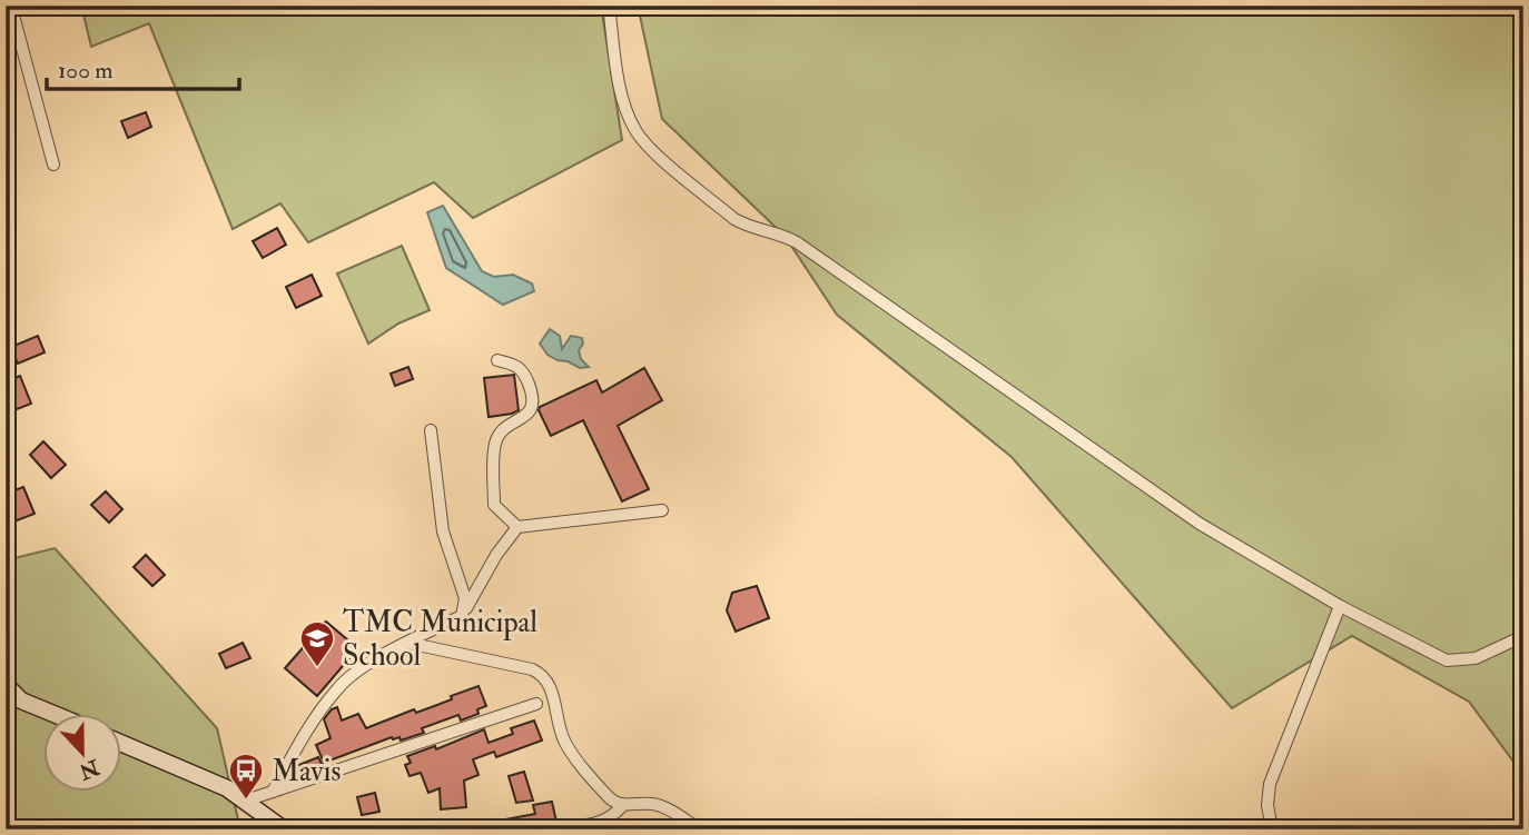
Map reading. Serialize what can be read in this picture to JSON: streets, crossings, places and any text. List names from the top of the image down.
{
  "places": {
    "school or university": ["TMC Municipal School"],
    "bus stop": ["Mavis"]
  },
  "scale_bar": "100 m",
  "north": "bottom"
}
